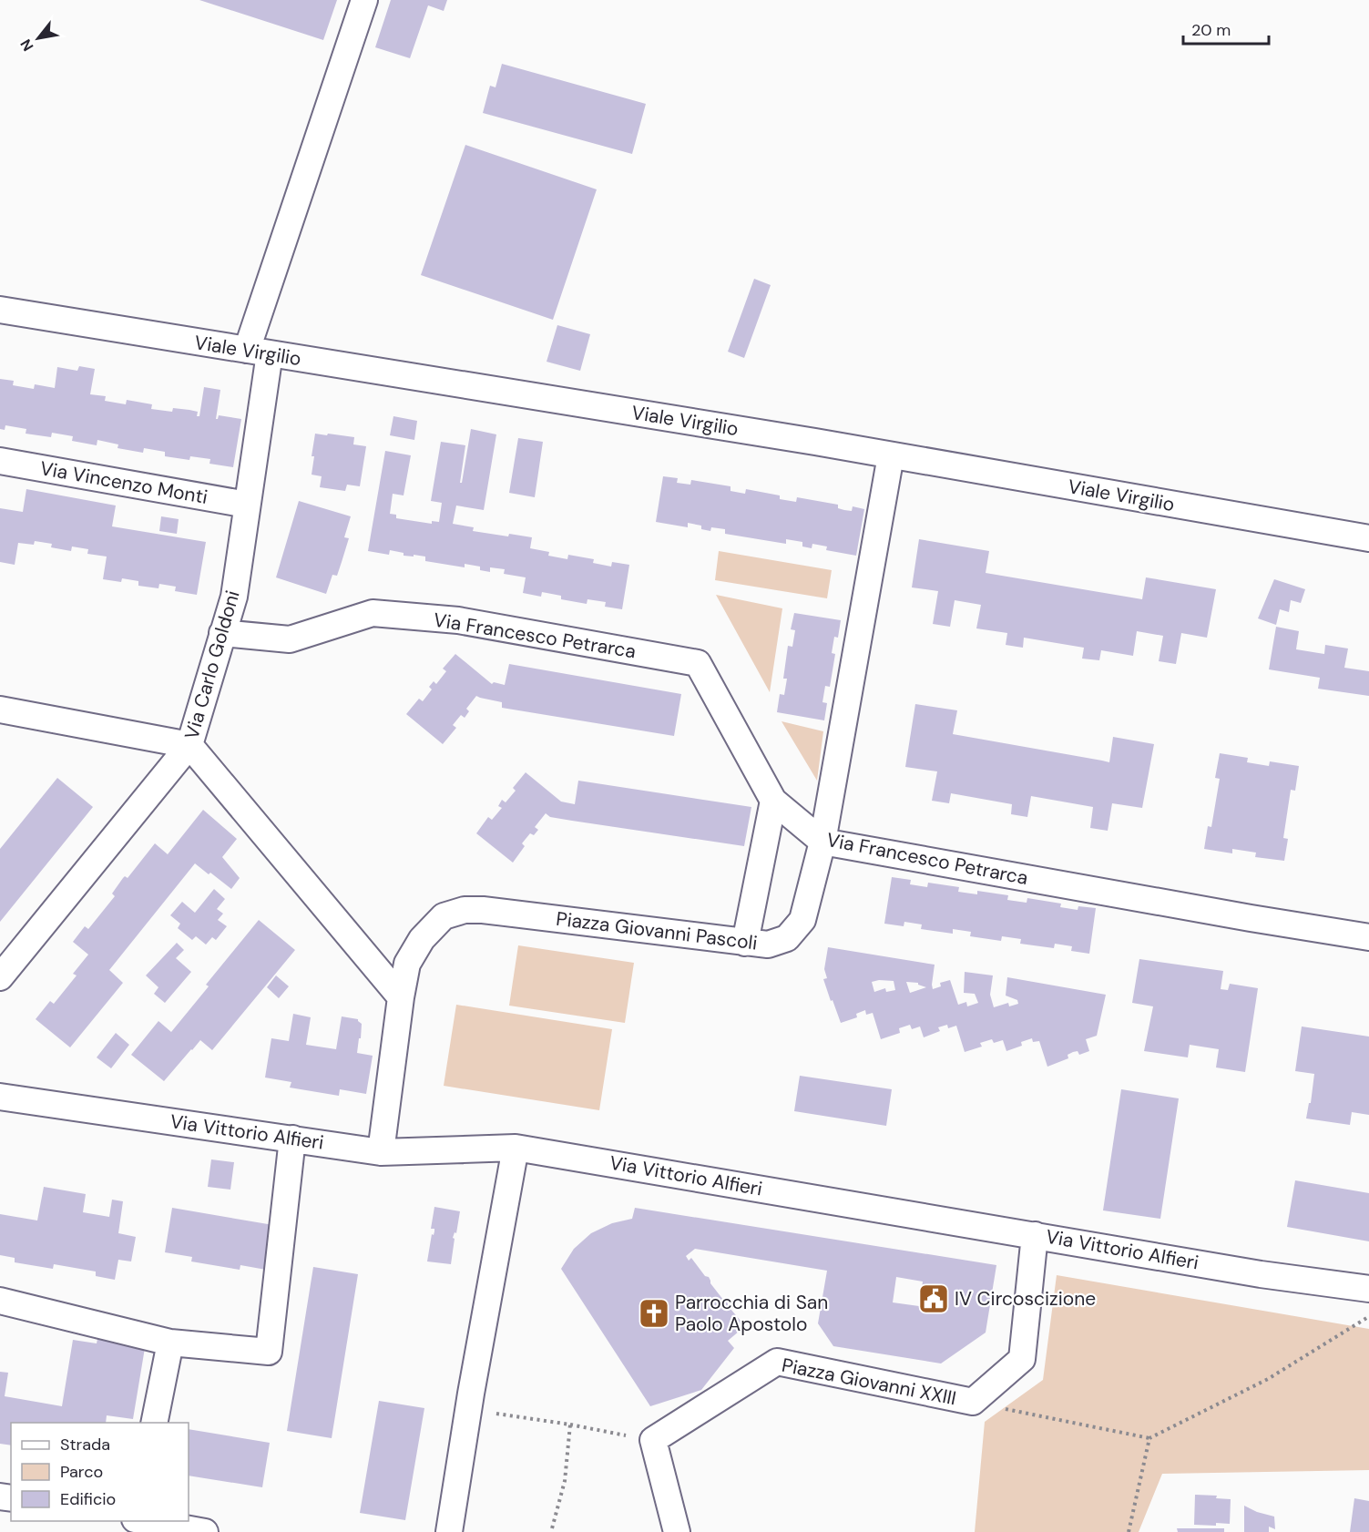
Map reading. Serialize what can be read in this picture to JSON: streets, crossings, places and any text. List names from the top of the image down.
{
  "streets": {
    "street": [
      "Viale Virgilio",
      "Via Vincenzo Monti",
      "Via Francesco Petrarca",
      "Via Carlo Goldoni",
      "Piazza Giovanni Pascoli",
      "Via Vittorio Alfieri",
      "Piazza Giovanni XXIII"
    ]
  },
  "crossings": [
    ["Viale Virgilio", "Via Carlo Goldoni"],
    ["Viale Virgilio", "Piazza Giovanni Pascoli"],
    ["Via Vincenzo Monti", "Via Carlo Goldoni"],
    ["Via Francesco Petrarca", "Via Carlo Goldoni"],
    ["Via Francesco Petrarca", "Piazza Giovanni Pascoli"],
    ["Piazza Giovanni Pascoli", "Via Vittorio Alfieri"]
  ],
  "places": {
    "public building": ["IV Circoscizione"],
    "church": ["Parrocchia di San Paolo Apostolo"]
  },
  "legend": ["Strada", "Parco", "Edificio"],
  "scale_bar": "20 m",
  "north": "bottom left"
}
